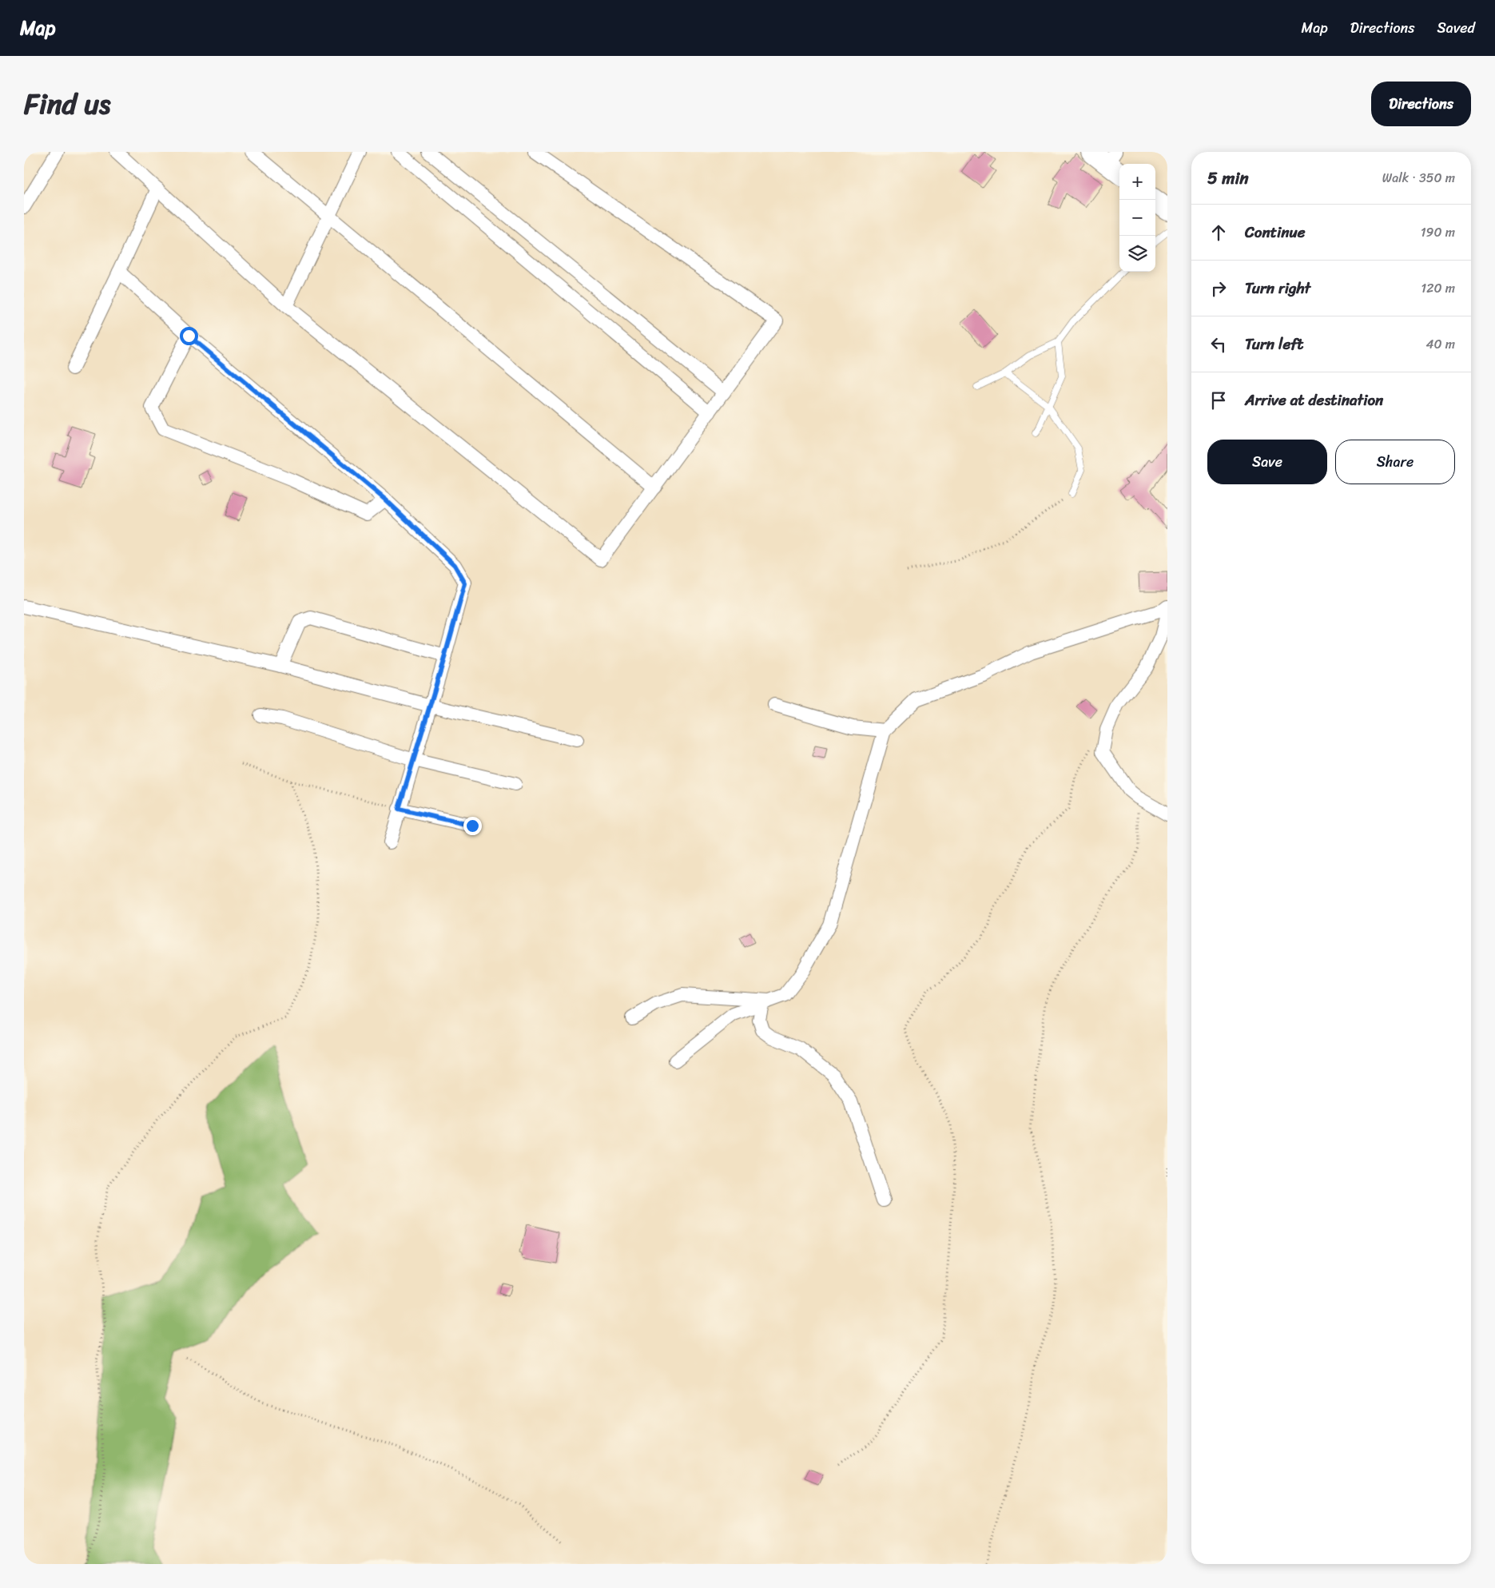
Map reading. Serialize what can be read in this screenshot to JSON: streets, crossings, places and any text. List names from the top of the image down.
{
  "page": {
    "header": "Map",
    "nav": ["Map", "Directions", "Saved"],
    "title": "Find us",
    "buttons": [
      "Directions",
      ["Save", "Share"]
    ],
    "heading": ["5 min", "Walk · 350 m"],
    "map_buttons": ["+", "−"],
    "list": [
      ["Continue", "190 m"],
      ["Turn right", "120 m"],
      ["Turn left", "40 m"],
      "Arrive at destination"
    ]
  }
}
